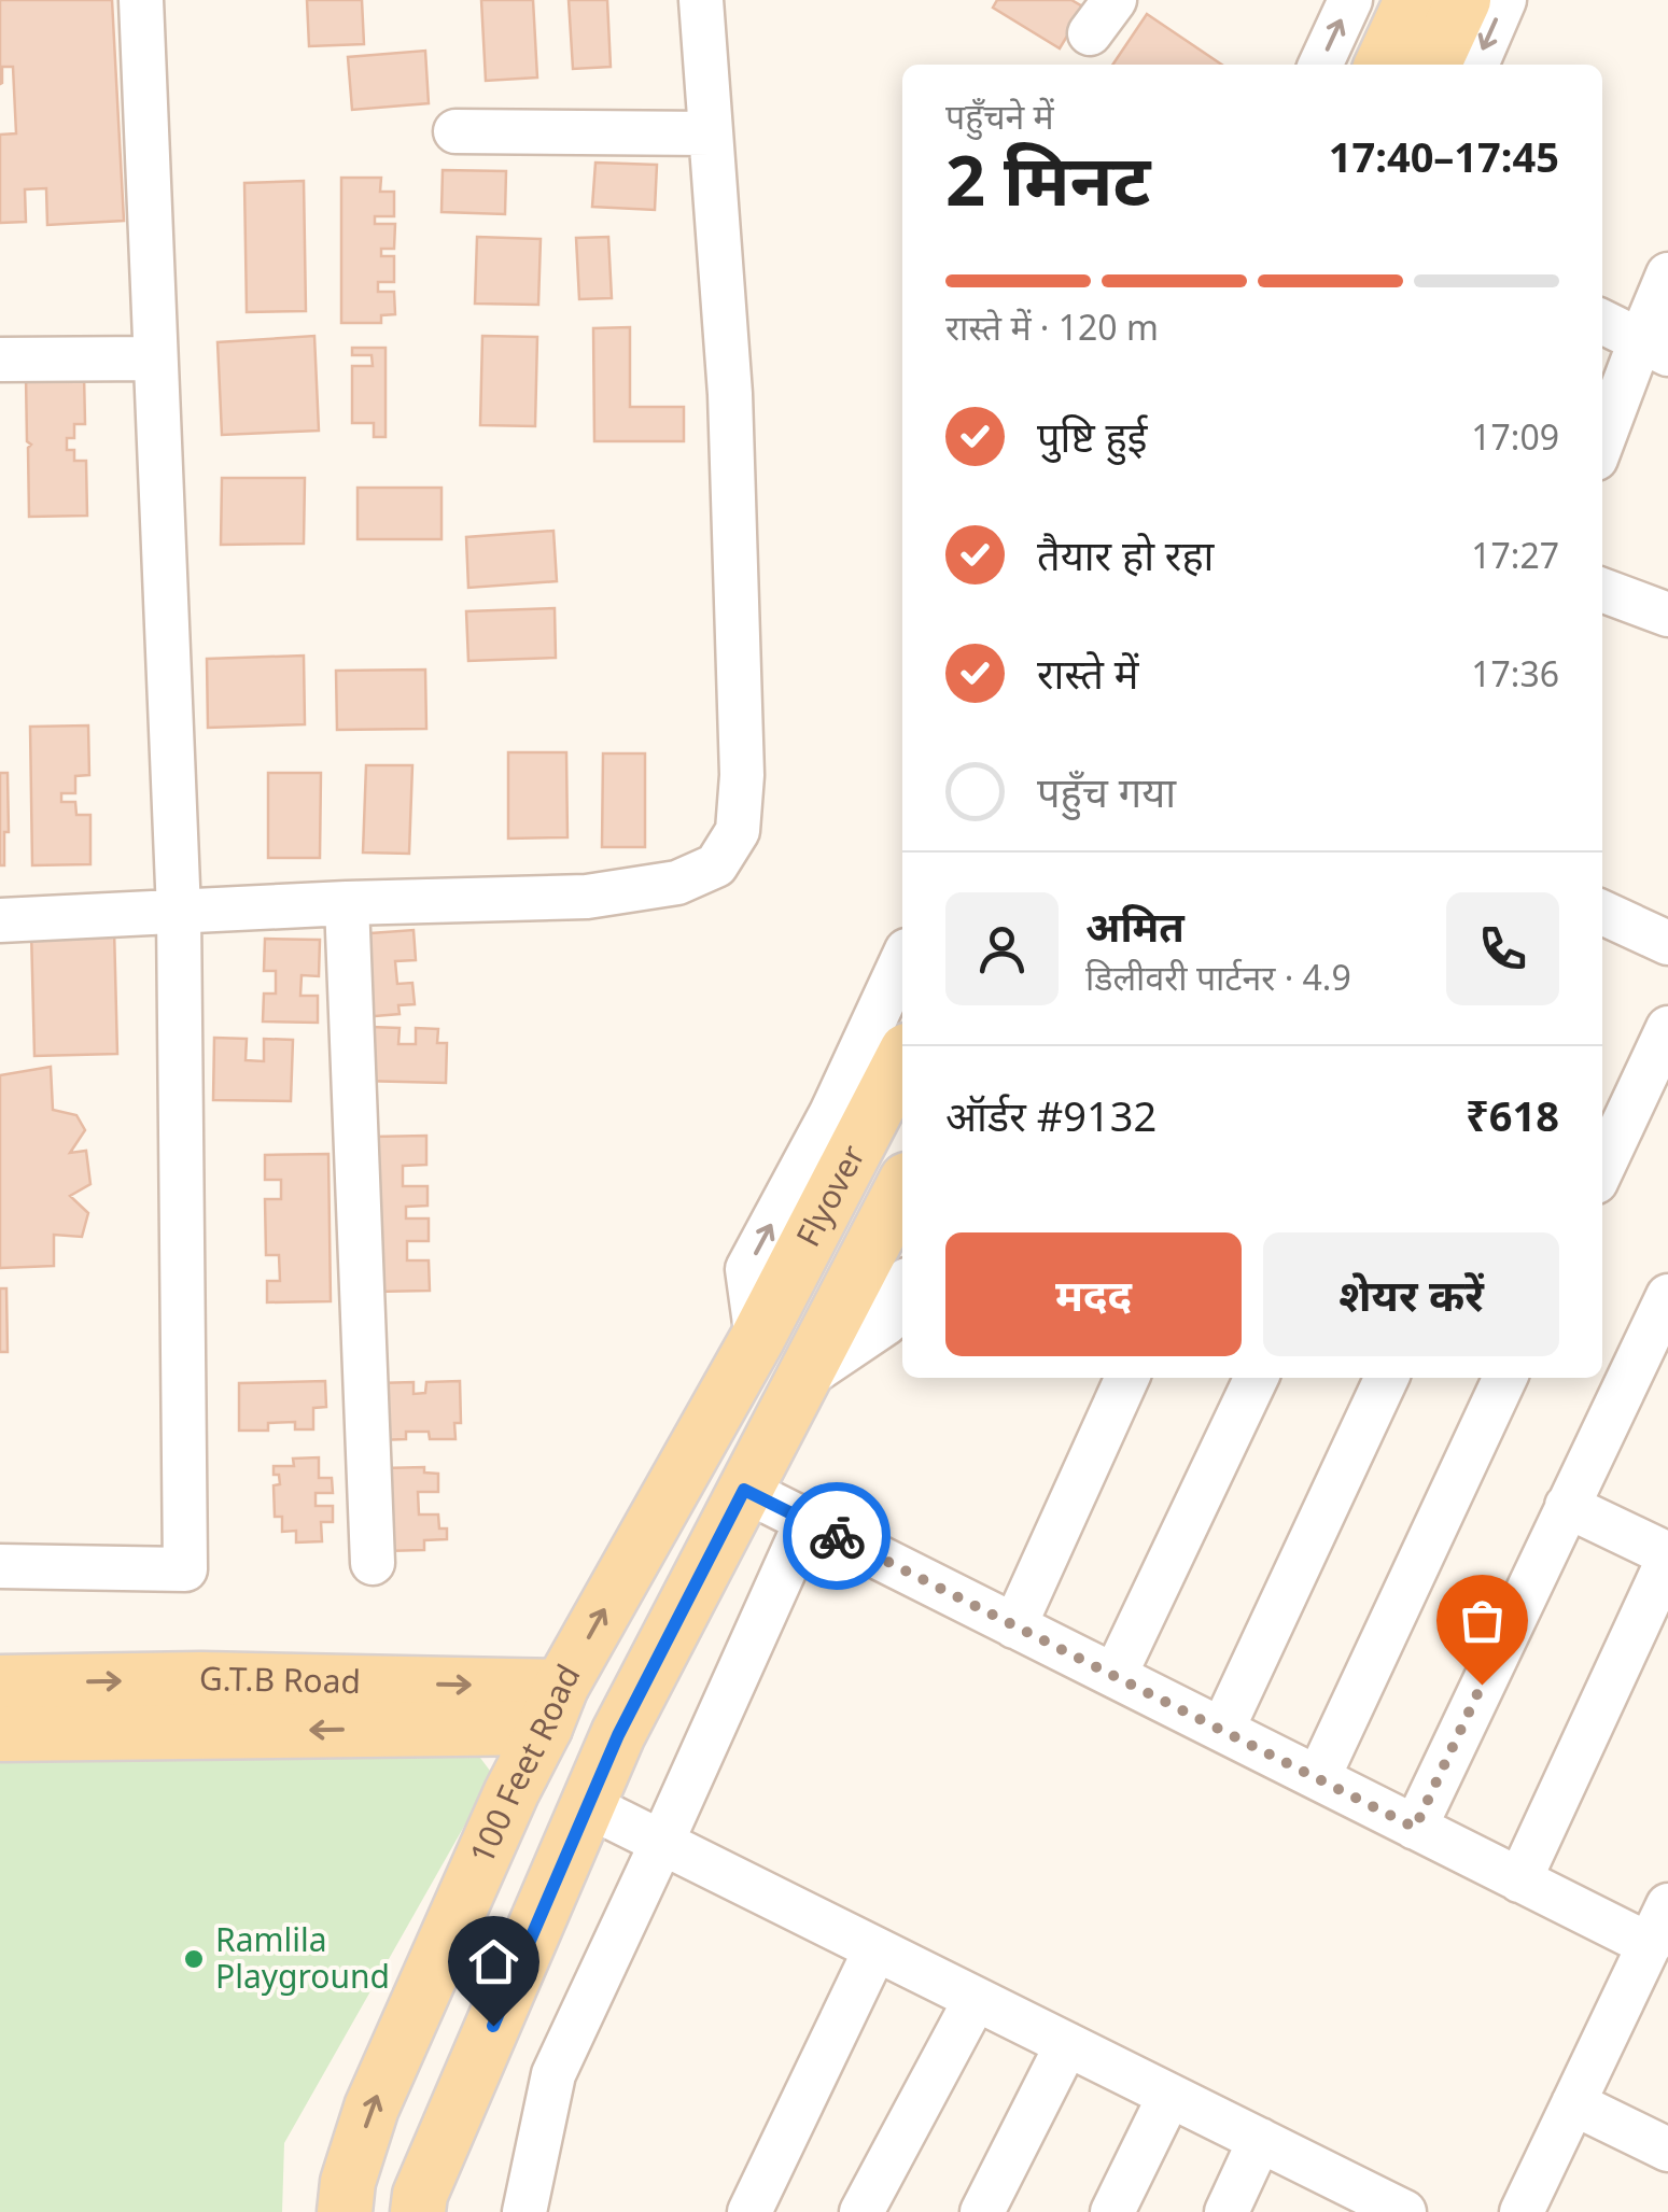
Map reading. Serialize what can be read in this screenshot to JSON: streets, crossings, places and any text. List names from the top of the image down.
{
  "streets": {
    "main road": ["Flyover", "G.T.B Road", "100 Feet Road"]
  },
  "crossings": [
    ["Flyover", "100 Feet Road"],
    ["G.T.B Road", "100 Feet Road"]
  ],
  "places": ["Ramlila Playground"],
  "page": {
    "heading": ["2 मिनट", "पहुँचने में", "17:40–17:45"],
    "panel": [
      "अमित",
      "डिलीवरी पार्टनर · 4.9",
      "ऑर्डर #9132",
      "₹618"
    ],
    "bar": "रास्ते में · 120 m",
    "list": [
      ["पुष्टि हुई", "17:09"],
      ["तैयार हो रहा", "17:27"],
      ["रास्ते में", "17:36"],
      "पहुँच गया"
    ],
    "buttons": ["मदद", "शेयर करें"]
  }
}
